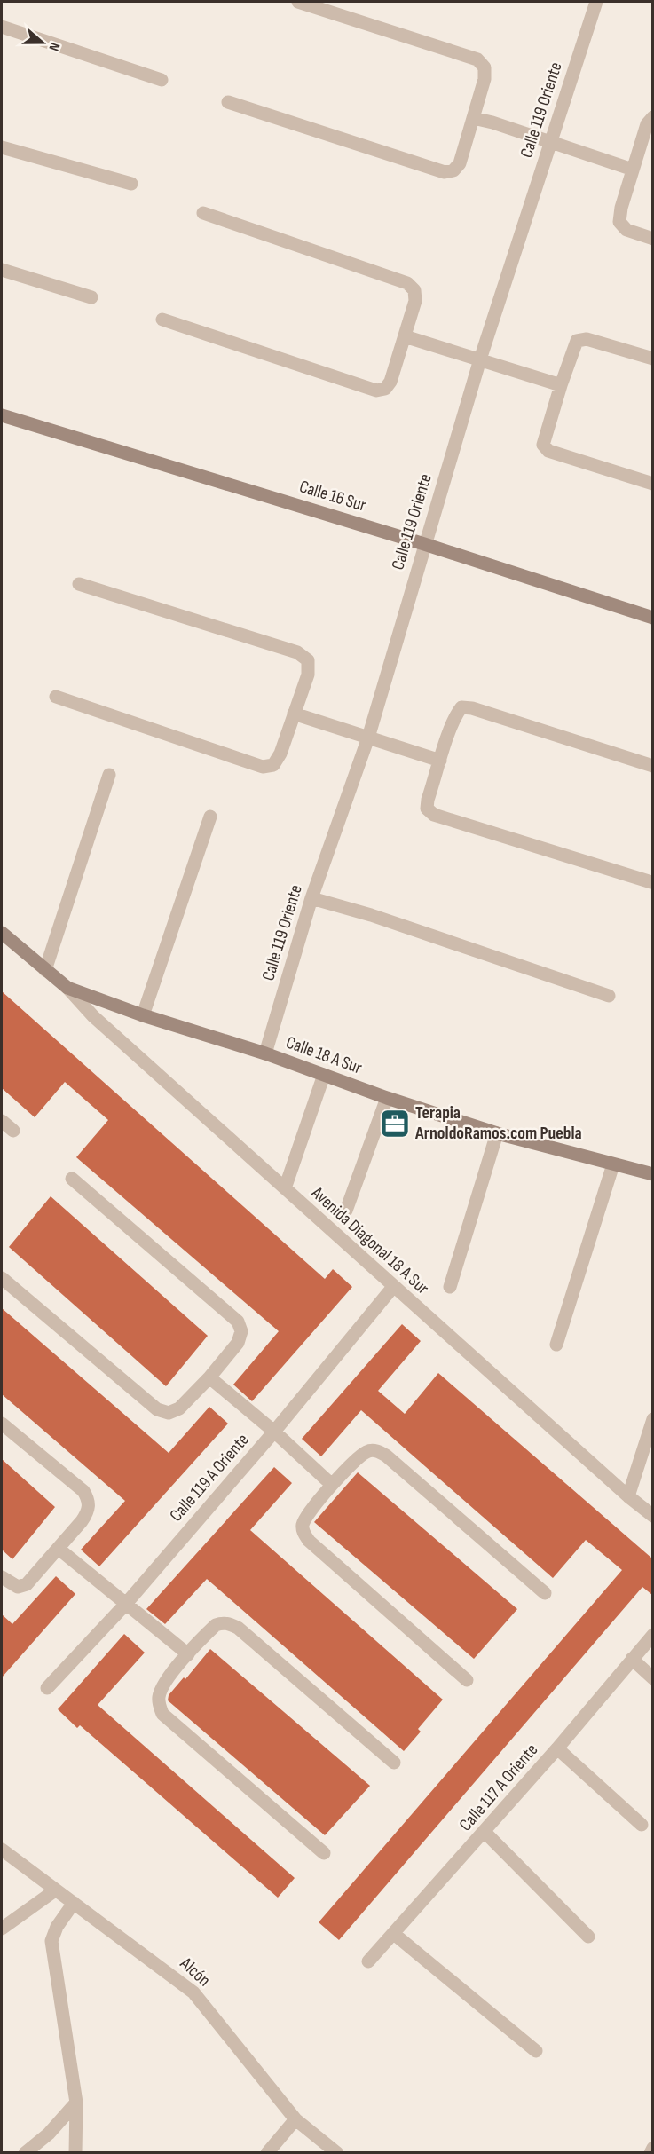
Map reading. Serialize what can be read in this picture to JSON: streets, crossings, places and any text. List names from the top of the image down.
{
  "streets": {
    "street": [
      "Calle 119 Oriente",
      "Calle 16 Sur",
      "Calle 18 A Sur",
      "Avenida Diagonal 18 A Sur",
      "Calle 119 A Oriente",
      "Calle 117 A Oriente",
      "Alcón"
    ]
  },
  "crossings": [
    ["Calle 119 Oriente", "Calle 16 Sur"],
    ["Calle 119 Oriente", "Calle 18 A Sur"],
    ["Calle 18 A Sur", "Avenida Diagonal 18 A Sur"],
    ["Avenida Diagonal 18 A Sur", "Calle 119 A Oriente"]
  ],
  "places": {
    "office": ["Terapia ArnoldoRamos.com Puebla"]
  },
  "north": "right"
}
